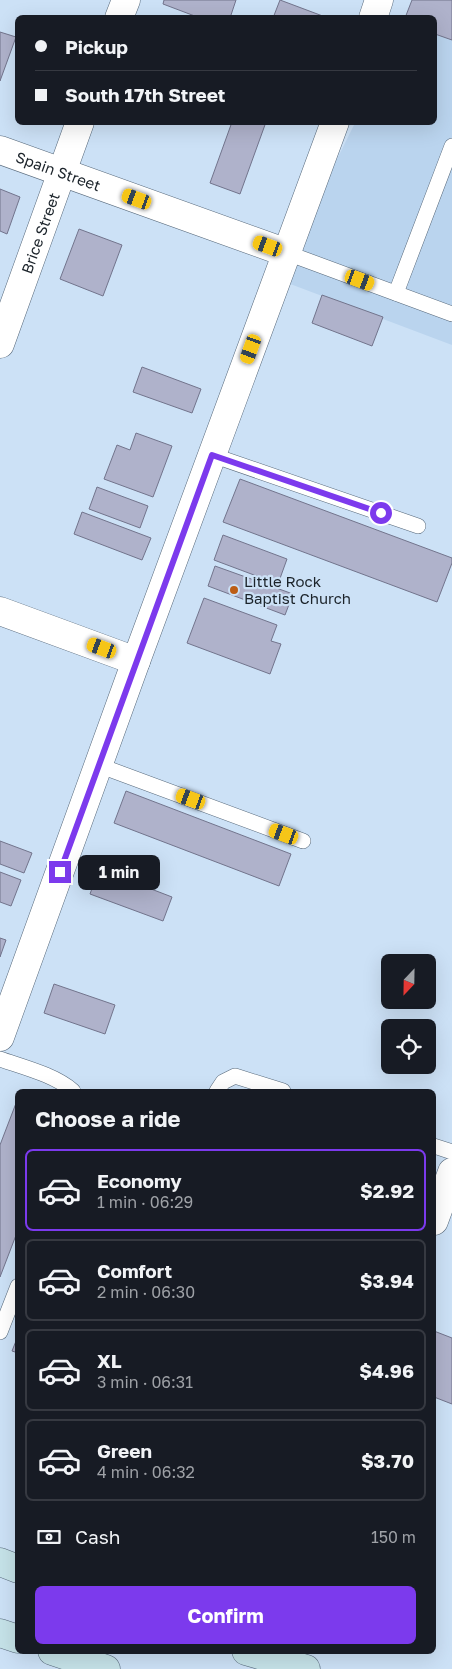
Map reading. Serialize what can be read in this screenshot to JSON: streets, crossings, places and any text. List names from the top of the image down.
{
  "streets": {
    "street": ["Spain Street", "Brice Street"]
  },
  "crossings": [
    ["Spain Street", "Brice Street"]
  ],
  "places": ["Little Rock Baptist Church"],
  "north": "bottom",
  "page": {
    "banner": ["Pickup", "South 17th Street"],
    "bubble": "1 min",
    "heading": "Choose a ride",
    "list": [
      {
        "name": "Economy",
        "note": "1 min · 06:29",
        "value": "$2.92"
      },
      {
        "name": "Comfort",
        "note": "2 min · 06:30",
        "value": "$3.94"
      },
      {
        "name": "XL",
        "note": "3 min · 06:31",
        "value": "$4.96"
      },
      {
        "name": "Green",
        "note": "4 min · 06:32",
        "value": "$3.70"
      }
    ],
    "pay": ["Cash", "150 m"],
    "buttons": "Confirm"
  }
}
